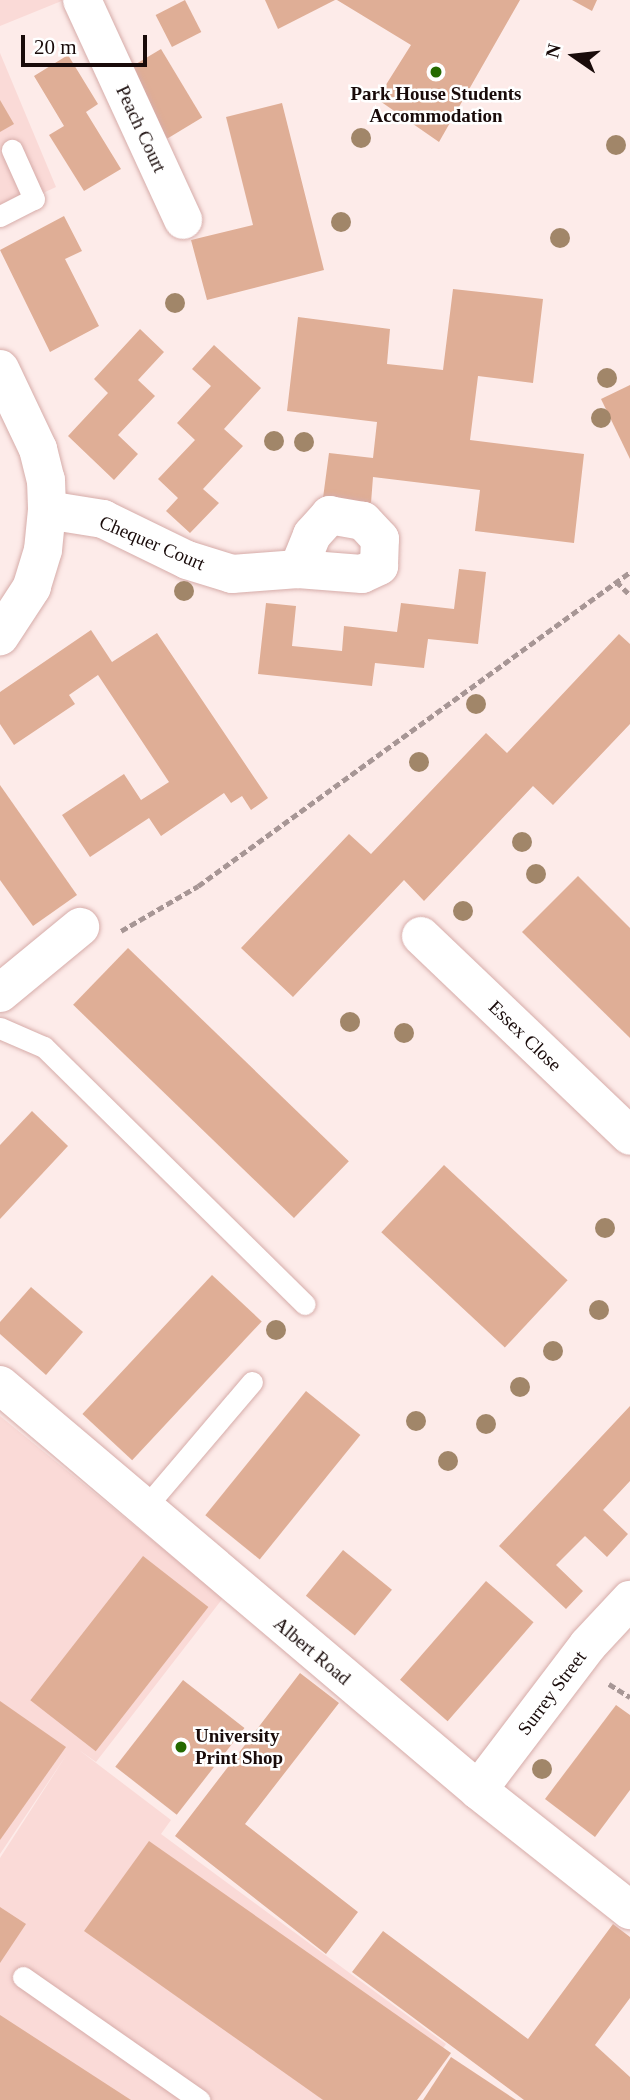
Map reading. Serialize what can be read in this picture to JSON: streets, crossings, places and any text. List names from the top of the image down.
{
  "streets": {
    "street": [
      "Peach Court",
      "Chequer Court",
      "Essex Close",
      "Albert Road",
      "Surrey Street"
    ]
  },
  "crossings": [
    ["Albert Road", "Surrey Street"]
  ],
  "places": ["Park House Students Accommodation", "University Print Shop"],
  "scale_bar": "20 m",
  "north": "left"
}
